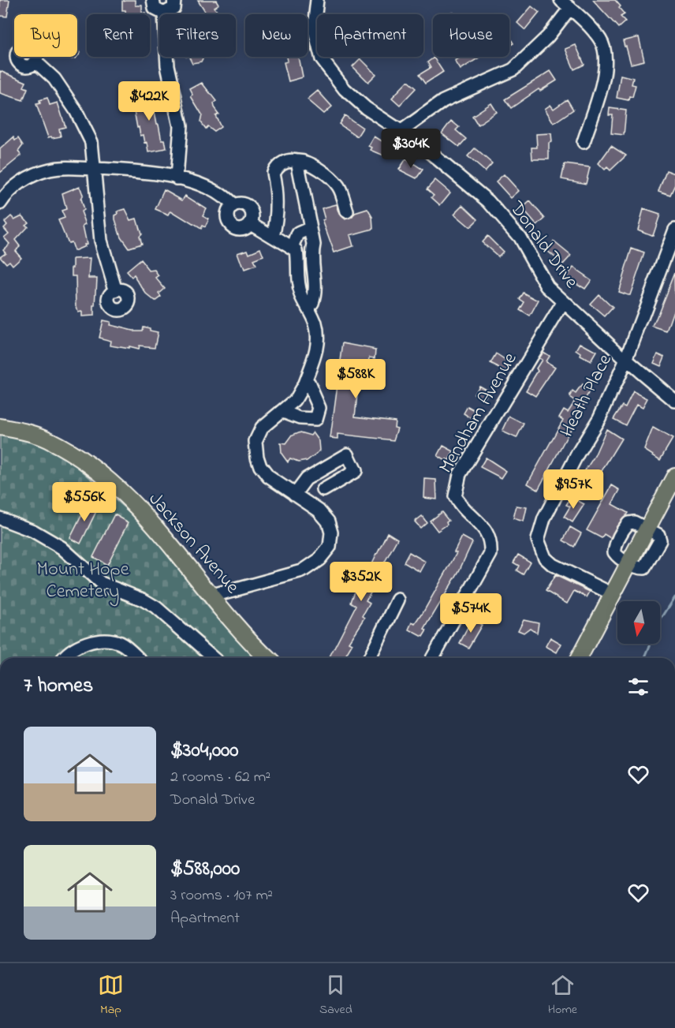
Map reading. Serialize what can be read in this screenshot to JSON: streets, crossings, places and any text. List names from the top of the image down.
{
  "streets": {
    "main road": ["Jackson Avenue"],
    "street": ["Donald Drive", "Heath Place", "Mendham Avenue"]
  },
  "crossings": [
    ["Donald Drive", "Heath Place"],
    ["Donald Drive", "Mendham Avenue"]
  ],
  "parks": ["Mount Hope Cemetery"],
  "north": "bottom",
  "page": {
    "chip": [
      "Buy",
      "Rent",
      "Filters",
      "New",
      "Apartment",
      "House"
    ],
    "price": [
      "$422K",
      "$304K",
      "$588K",
      "$957K",
      "$556K",
      "$352K",
      "$574K"
    ],
    "heading": "7 homes",
    "list": [
      {
        "name": "$304,000",
        "note": "2 rooms · 62 m² · Donald Drive"
      },
      {
        "name": "$588,000",
        "note": "3 rooms · 107 m² · Apartment"
      }
    ],
    "tabs": ["Map", "Saved", "Home"]
  }
}
